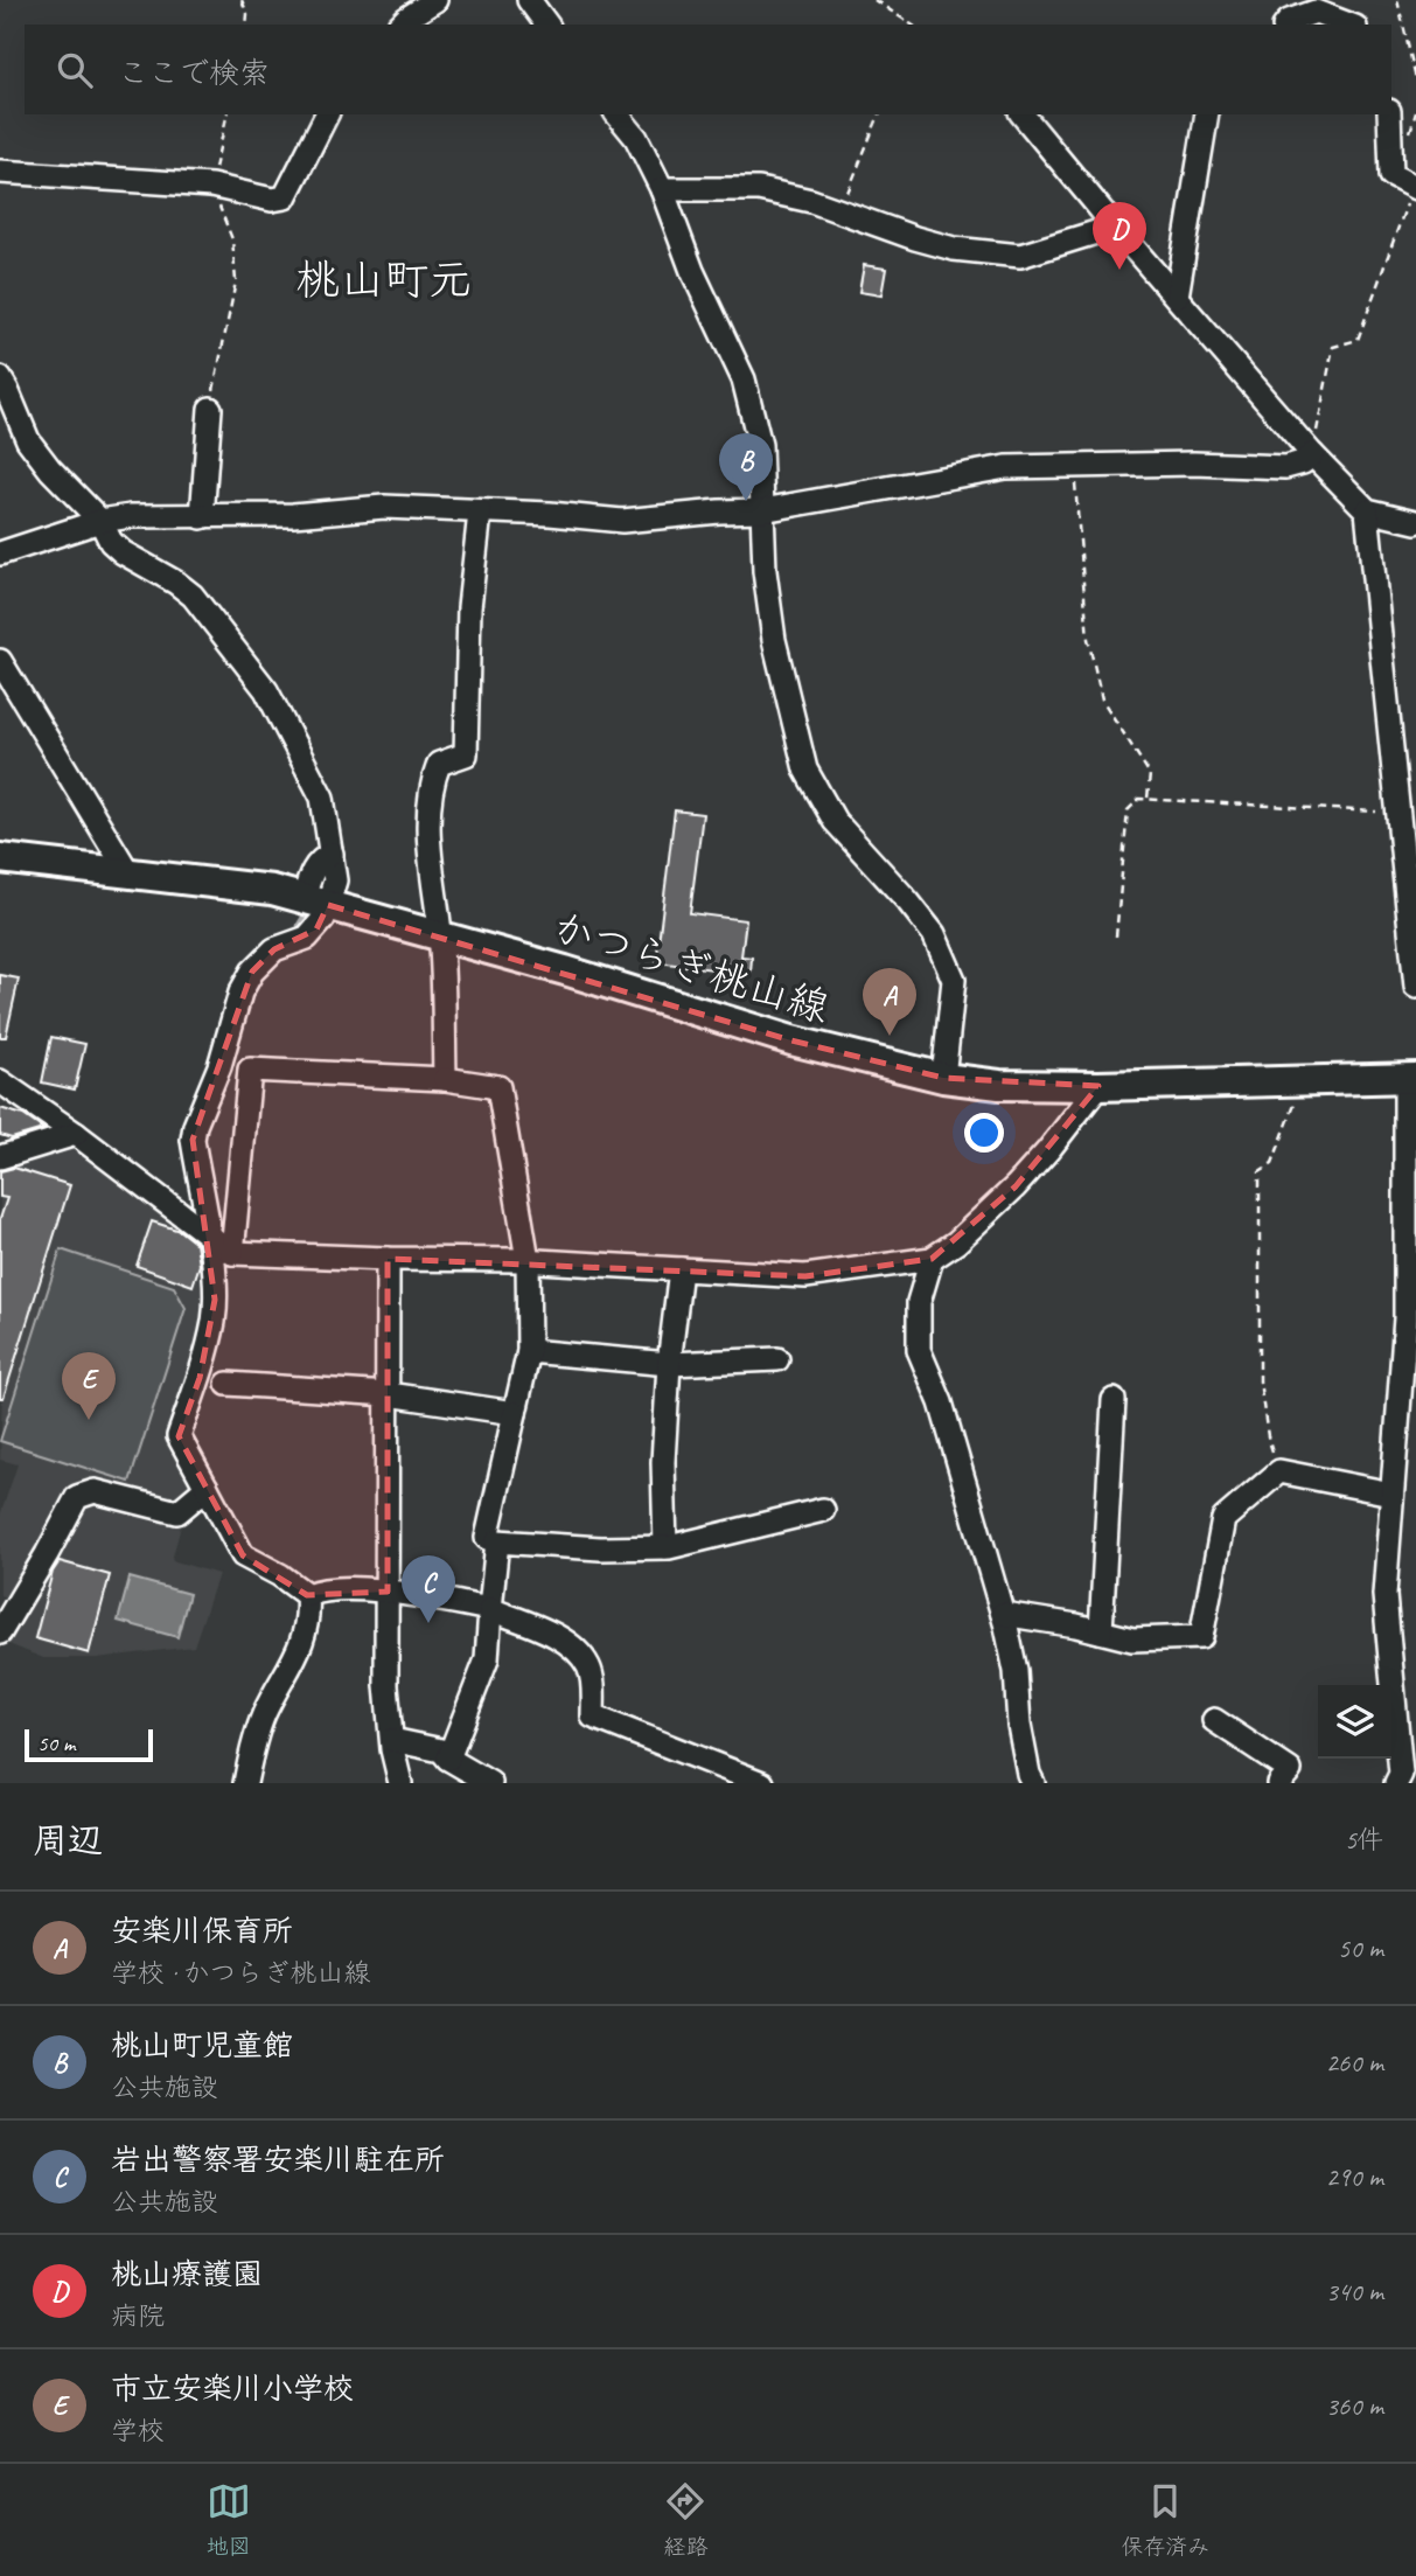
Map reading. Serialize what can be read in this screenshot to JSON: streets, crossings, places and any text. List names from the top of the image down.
{
  "streets": {
    "main road": ["かつらぎ桃山線"]
  },
  "districts": ["桃山町元"],
  "scale_bar": "50 m",
  "page": {
    "search": "ここで検索",
    "pins": [
      "D",
      "B",
      "A",
      "E",
      "C"
    ],
    "scale": "50 m",
    "heading": ["周辺", "5件"],
    "list": [
      {
        "mark": "A",
        "name": "安楽川保育所",
        "note": "学校 · かつらぎ桃山線",
        "value": "50 m"
      },
      {
        "mark": "B",
        "name": "桃山町児童館",
        "note": "公共施設",
        "value": "260 m"
      },
      {
        "mark": "C",
        "name": "岩出警察署安楽川駐在所",
        "note": "公共施設",
        "value": "290 m"
      },
      {
        "mark": "D",
        "name": "桃山療護園",
        "note": "病院",
        "value": "340 m"
      },
      {
        "mark": "E",
        "name": "市立安楽川小学校",
        "note": "学校",
        "value": "360 m"
      }
    ],
    "nav": ["地図", "経路", "保存済み"]
  }
}
